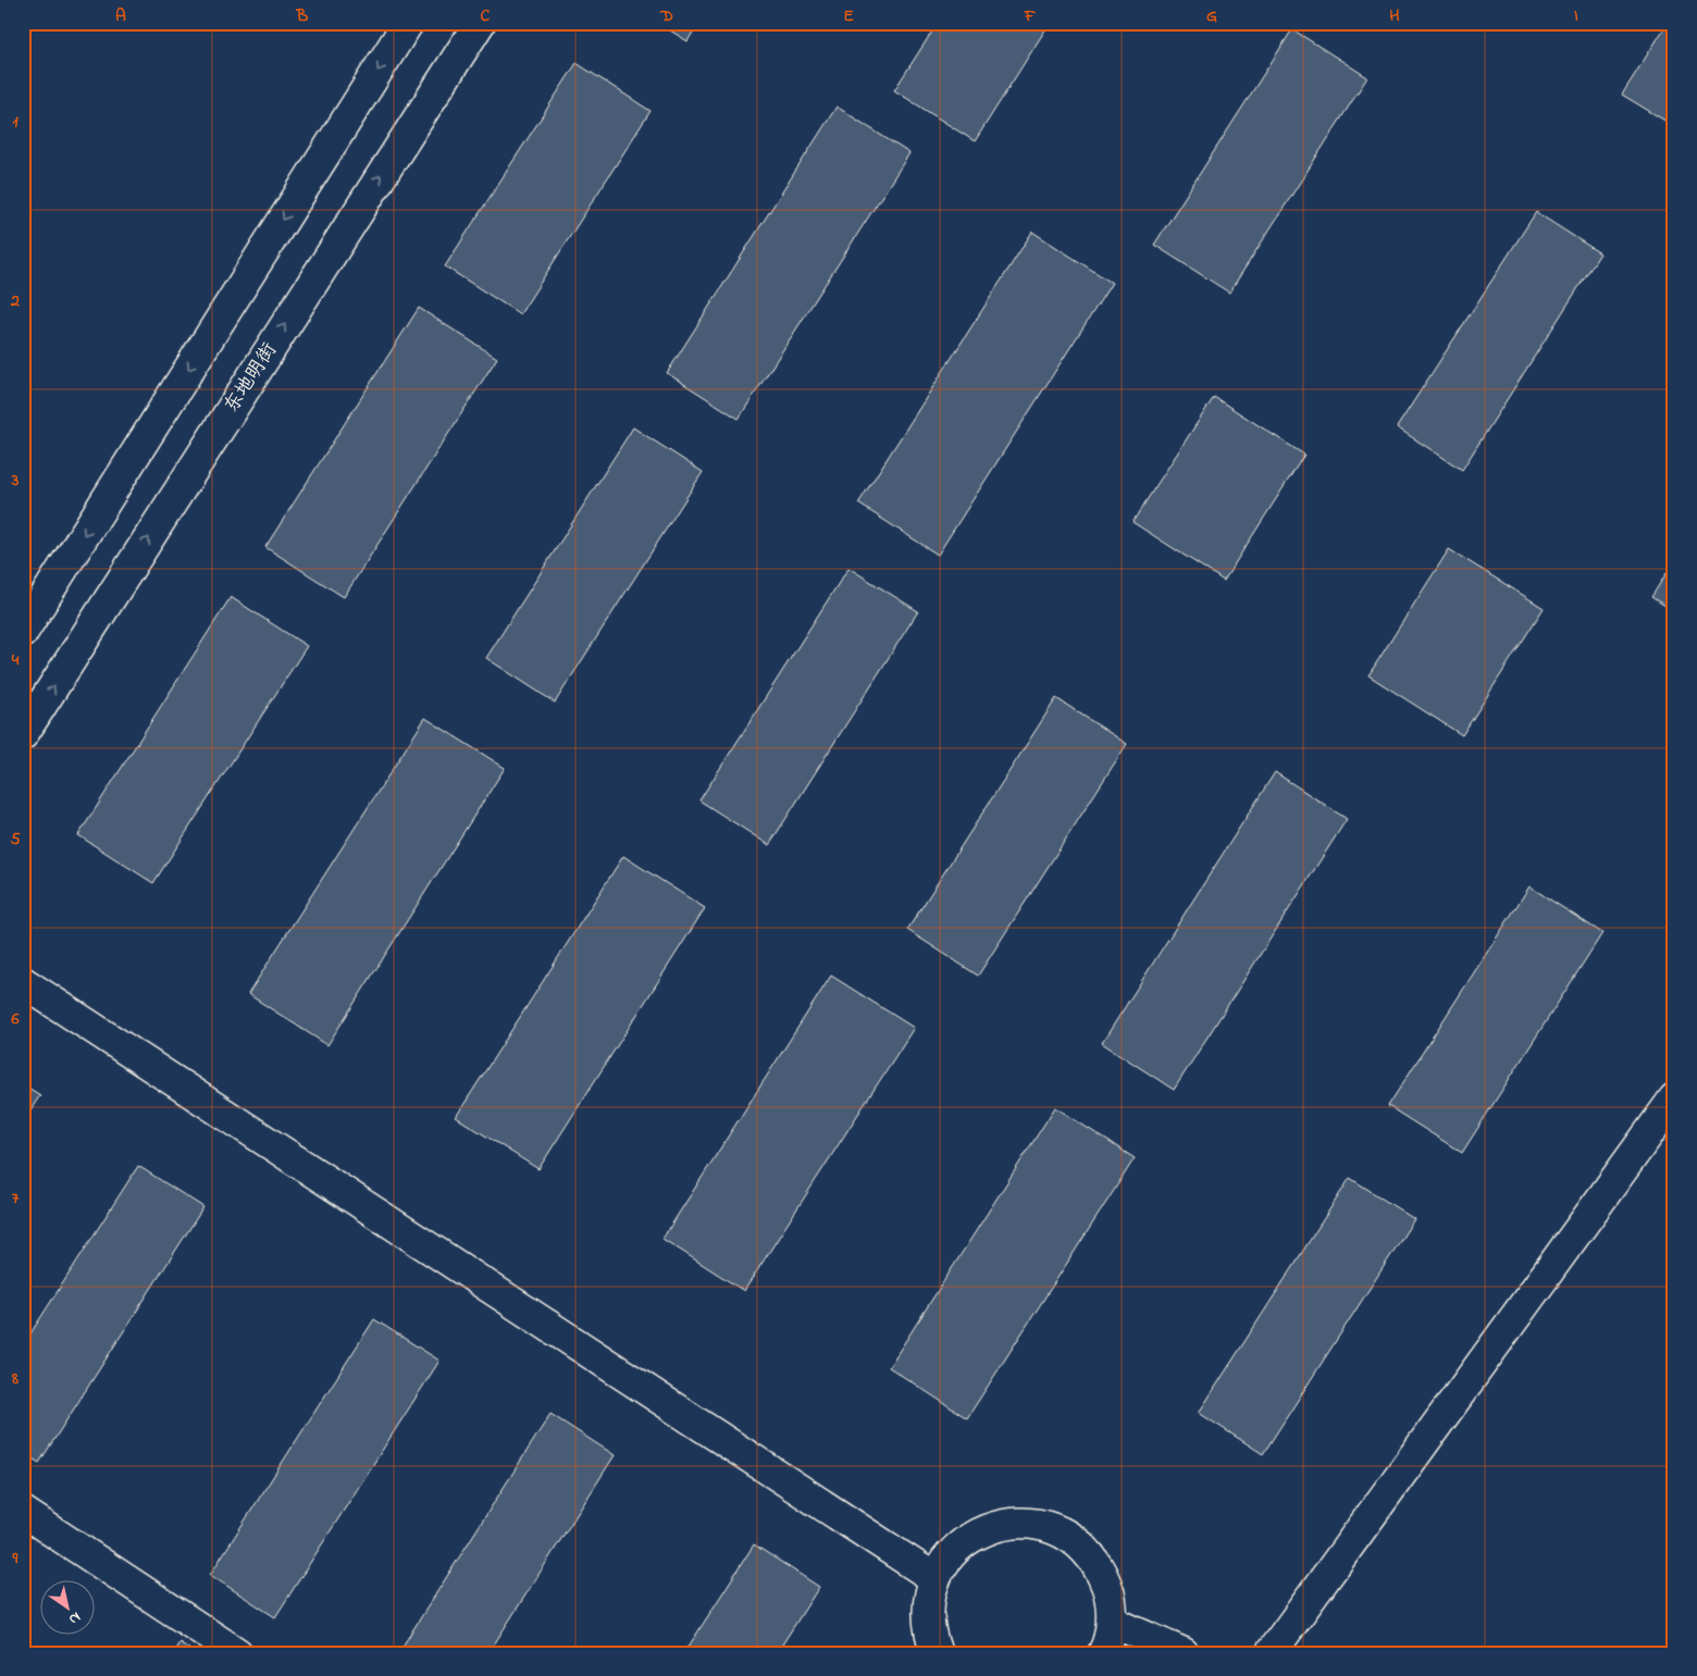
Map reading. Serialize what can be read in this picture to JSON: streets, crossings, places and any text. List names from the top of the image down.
{
  "streets": {
    "street": ["东地明街"]
  },
  "north": "bottom right",
  "grid": {
    "columns": [
      "A",
      "B",
      "C",
      "D",
      "E",
      "F",
      "G",
      "H",
      "I"
    ],
    "rows": [
      "1",
      "2",
      "3",
      "4",
      "5",
      "6",
      "7",
      "8",
      "9"
    ]
  }
}
